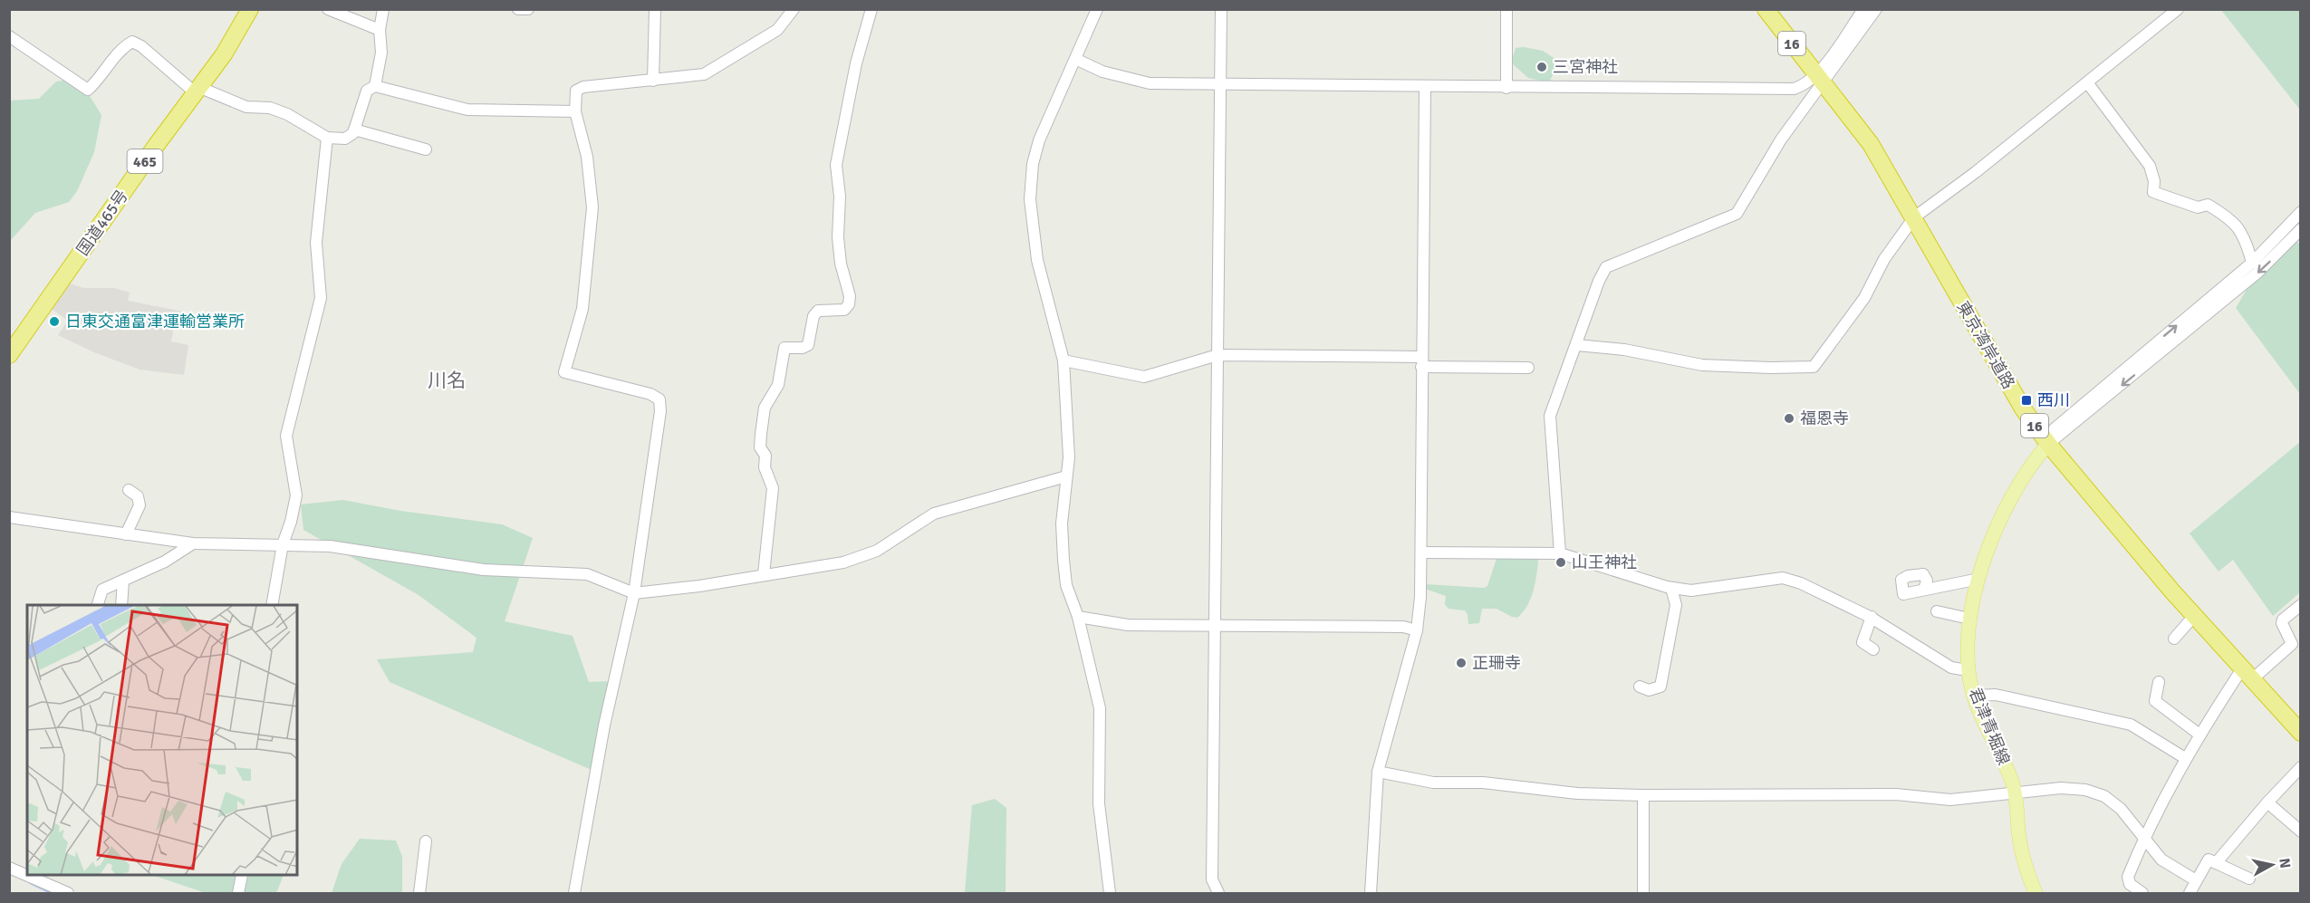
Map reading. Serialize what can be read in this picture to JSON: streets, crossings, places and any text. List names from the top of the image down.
{
  "streets": {
    "highway": [
      "16",
      "465",
      "国道465号",
      "東京湾岸道路"
    ],
    "main road": ["君津青堀線"]
  },
  "crossings": [
    ["東京湾岸道路", "君津青堀線"]
  ],
  "districts": ["川名"],
  "places": {
    "other": [
      "三宮神社",
      "日東交通富津運輸営業所",
      "福恩寺",
      "山王神社",
      "正珊寺"
    ],
    "transit": ["西川"]
  },
  "north": "right"
}
